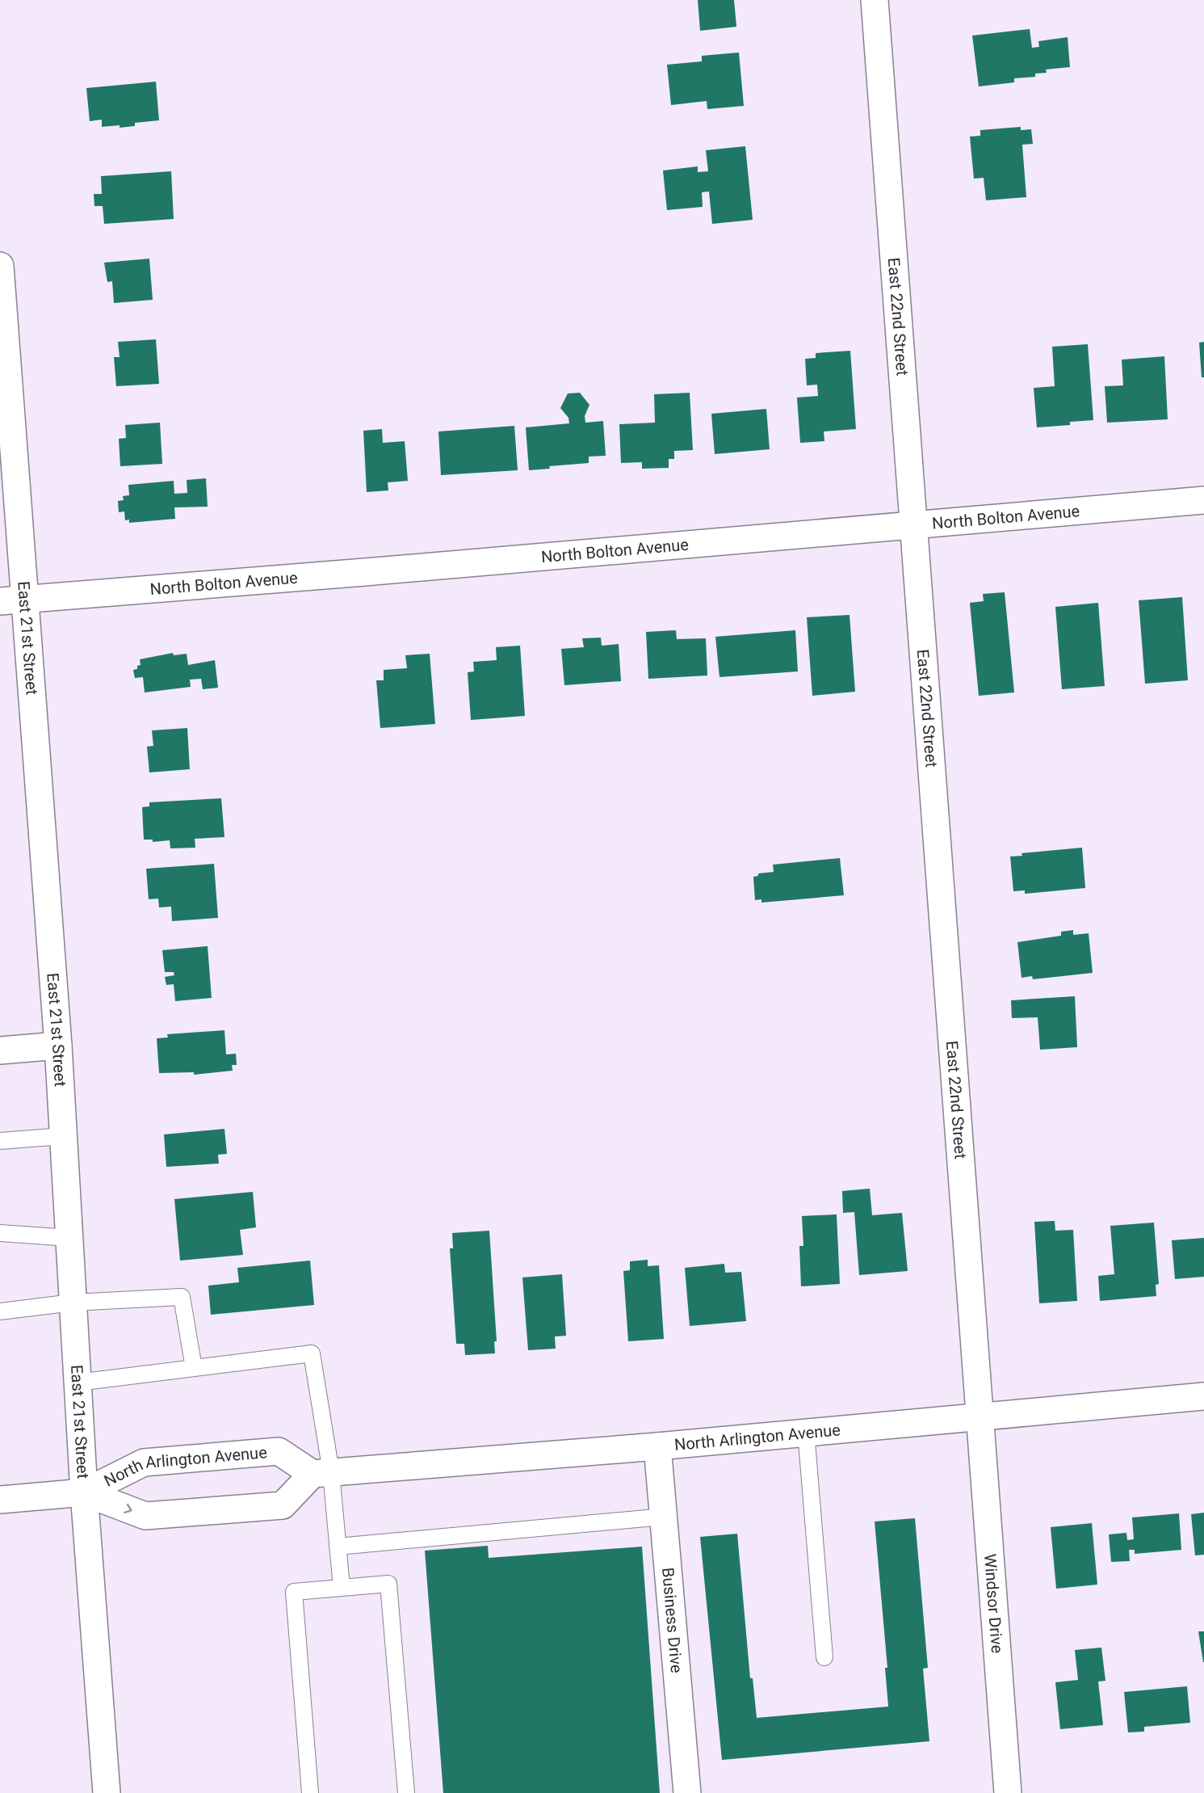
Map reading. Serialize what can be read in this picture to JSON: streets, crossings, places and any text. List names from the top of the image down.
{
  "streets": {
    "street": [
      "East 22nd Street",
      "North Bolton Avenue",
      "East 21st Street",
      "North Arlington Avenue",
      "Windsor Drive",
      "Business Drive"
    ]
  },
  "crossings": [
    ["East 22nd Street", "North Bolton Avenue"],
    ["East 22nd Street", "North Arlington Avenue"],
    ["East 22nd Street", "Windsor Drive"],
    ["North Bolton Avenue", "East 21st Street"],
    ["East 21st Street", "North Arlington Avenue"],
    ["North Arlington Avenue", "Windsor Drive"],
    ["North Arlington Avenue", "Business Drive"]
  ]
}
